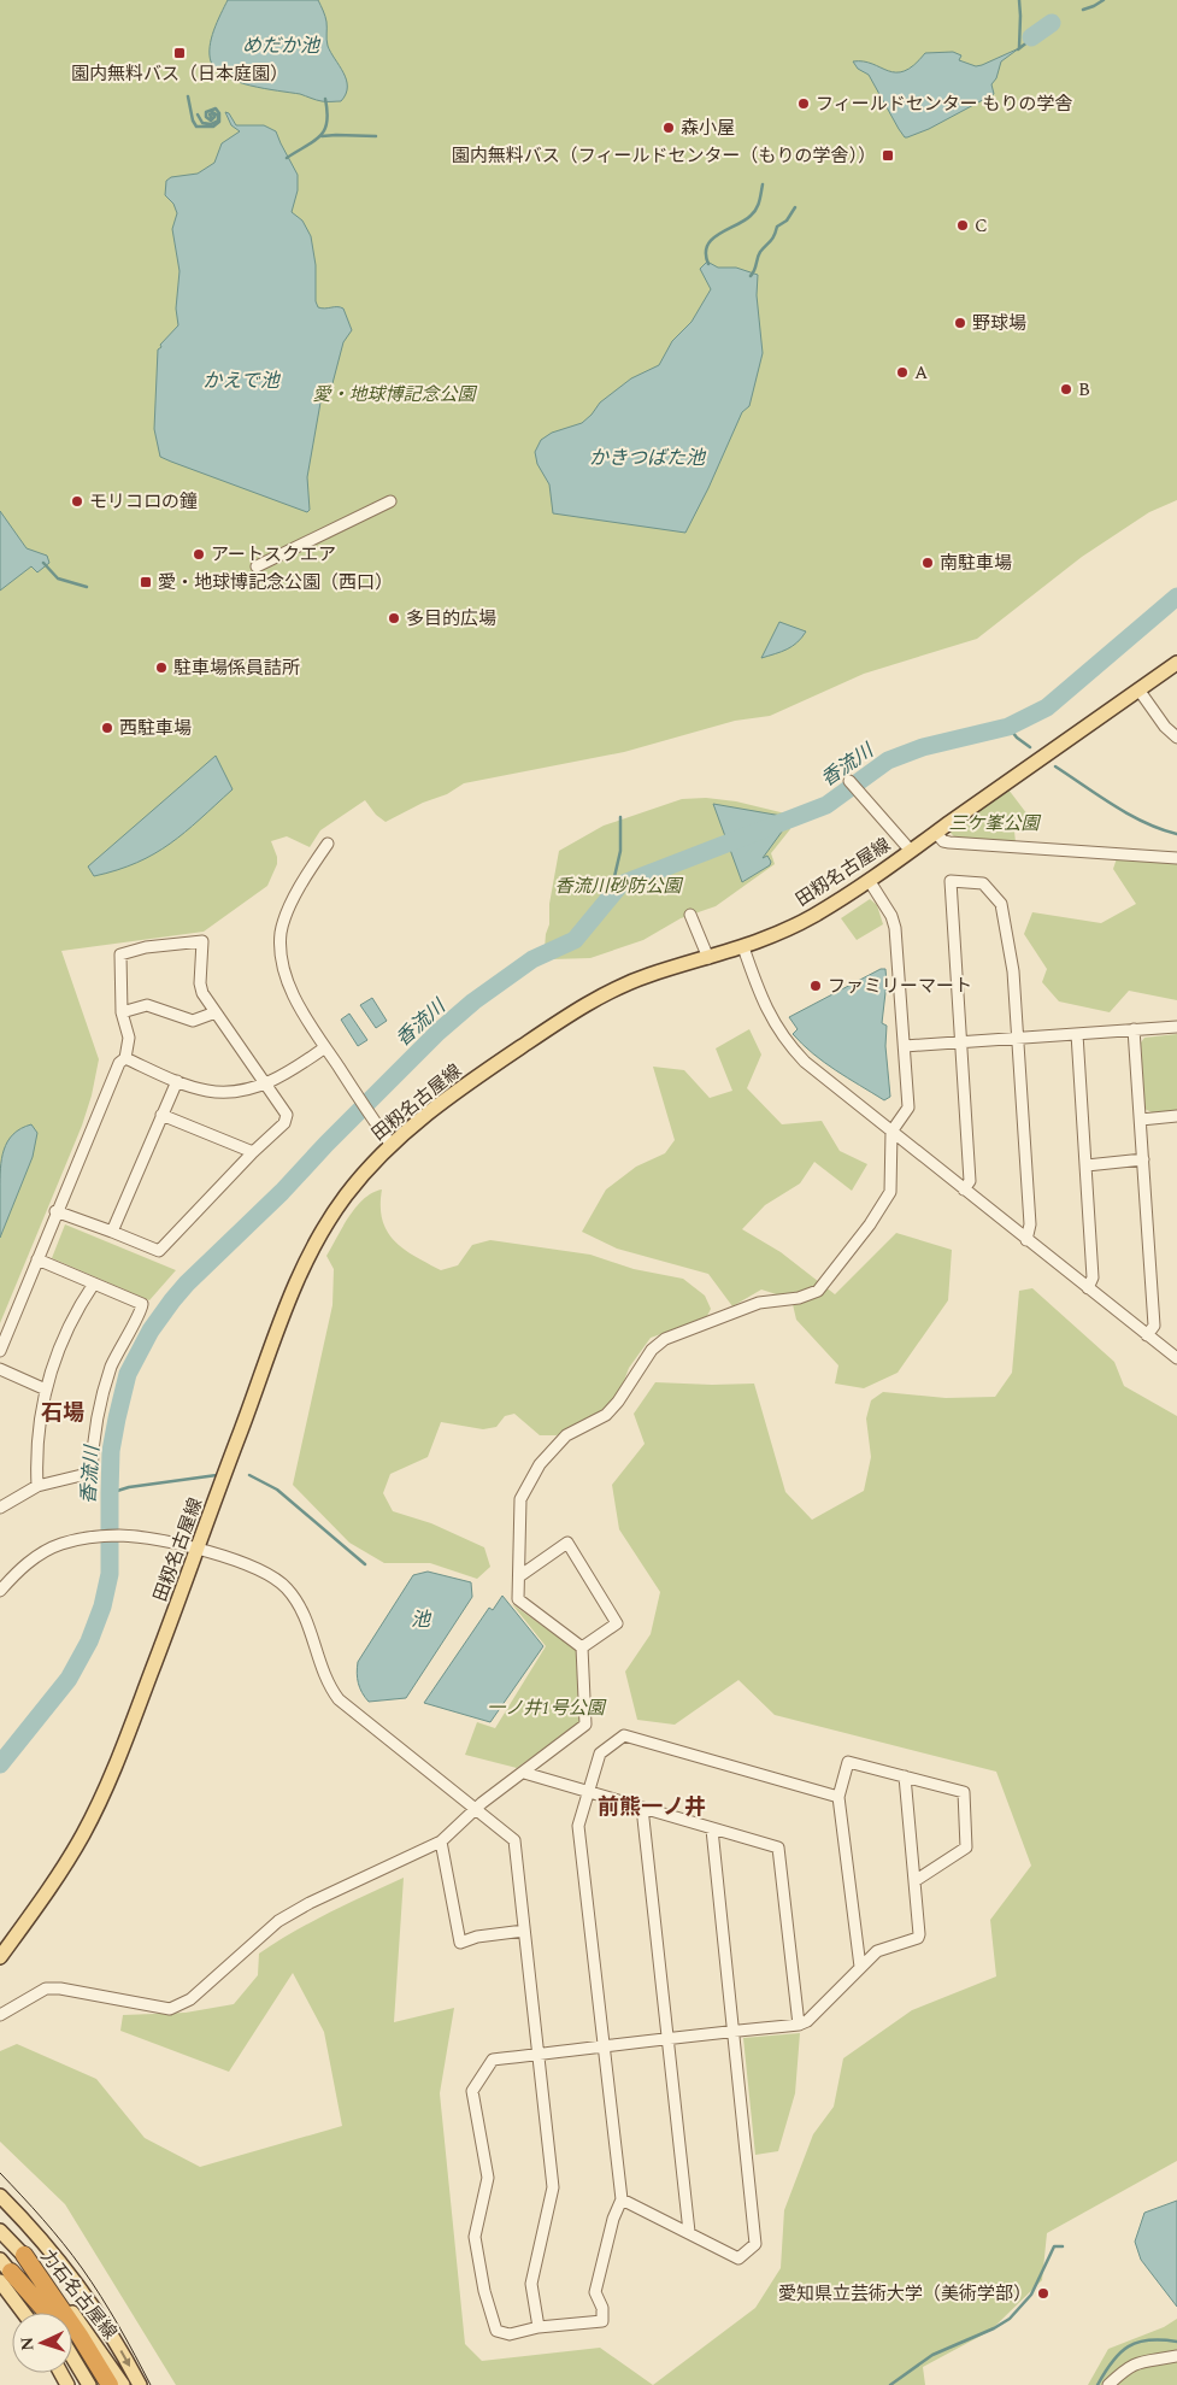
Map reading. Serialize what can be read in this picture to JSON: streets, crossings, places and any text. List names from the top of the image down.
{
  "streets": {
    "main road": ["田籾名古屋線", "力石名古屋線"]
  },
  "districts": ["石場", "前熊一ノ井"],
  "water": [
    "めだか池",
    "かえで池",
    "かきつばた池",
    "香流川",
    "池"
  ],
  "parks": [
    "愛・地球博記念公園",
    "三ケ峯公園",
    "香流川砂防公園",
    "一ノ井1号公園"
  ],
  "places": {
    "transit": ["園内無料バス（日本庭園）", "園内無料バス（フィールドセンター（もりの学舎））", "愛・地球博記念公園（西口）"],
    "other": [
      "フィールドセンター もりの学舎",
      "森小屋",
      "C",
      "野球場",
      "A",
      "B",
      "モリコロの鐘",
      "アートスクエア",
      "南駐車場",
      "多目的広場",
      "駐車場係員詰所",
      "西駐車場",
      "ファミリーマート",
      "愛知県立芸術大学（美術学部）"
    ]
  },
  "north": "left"
}
